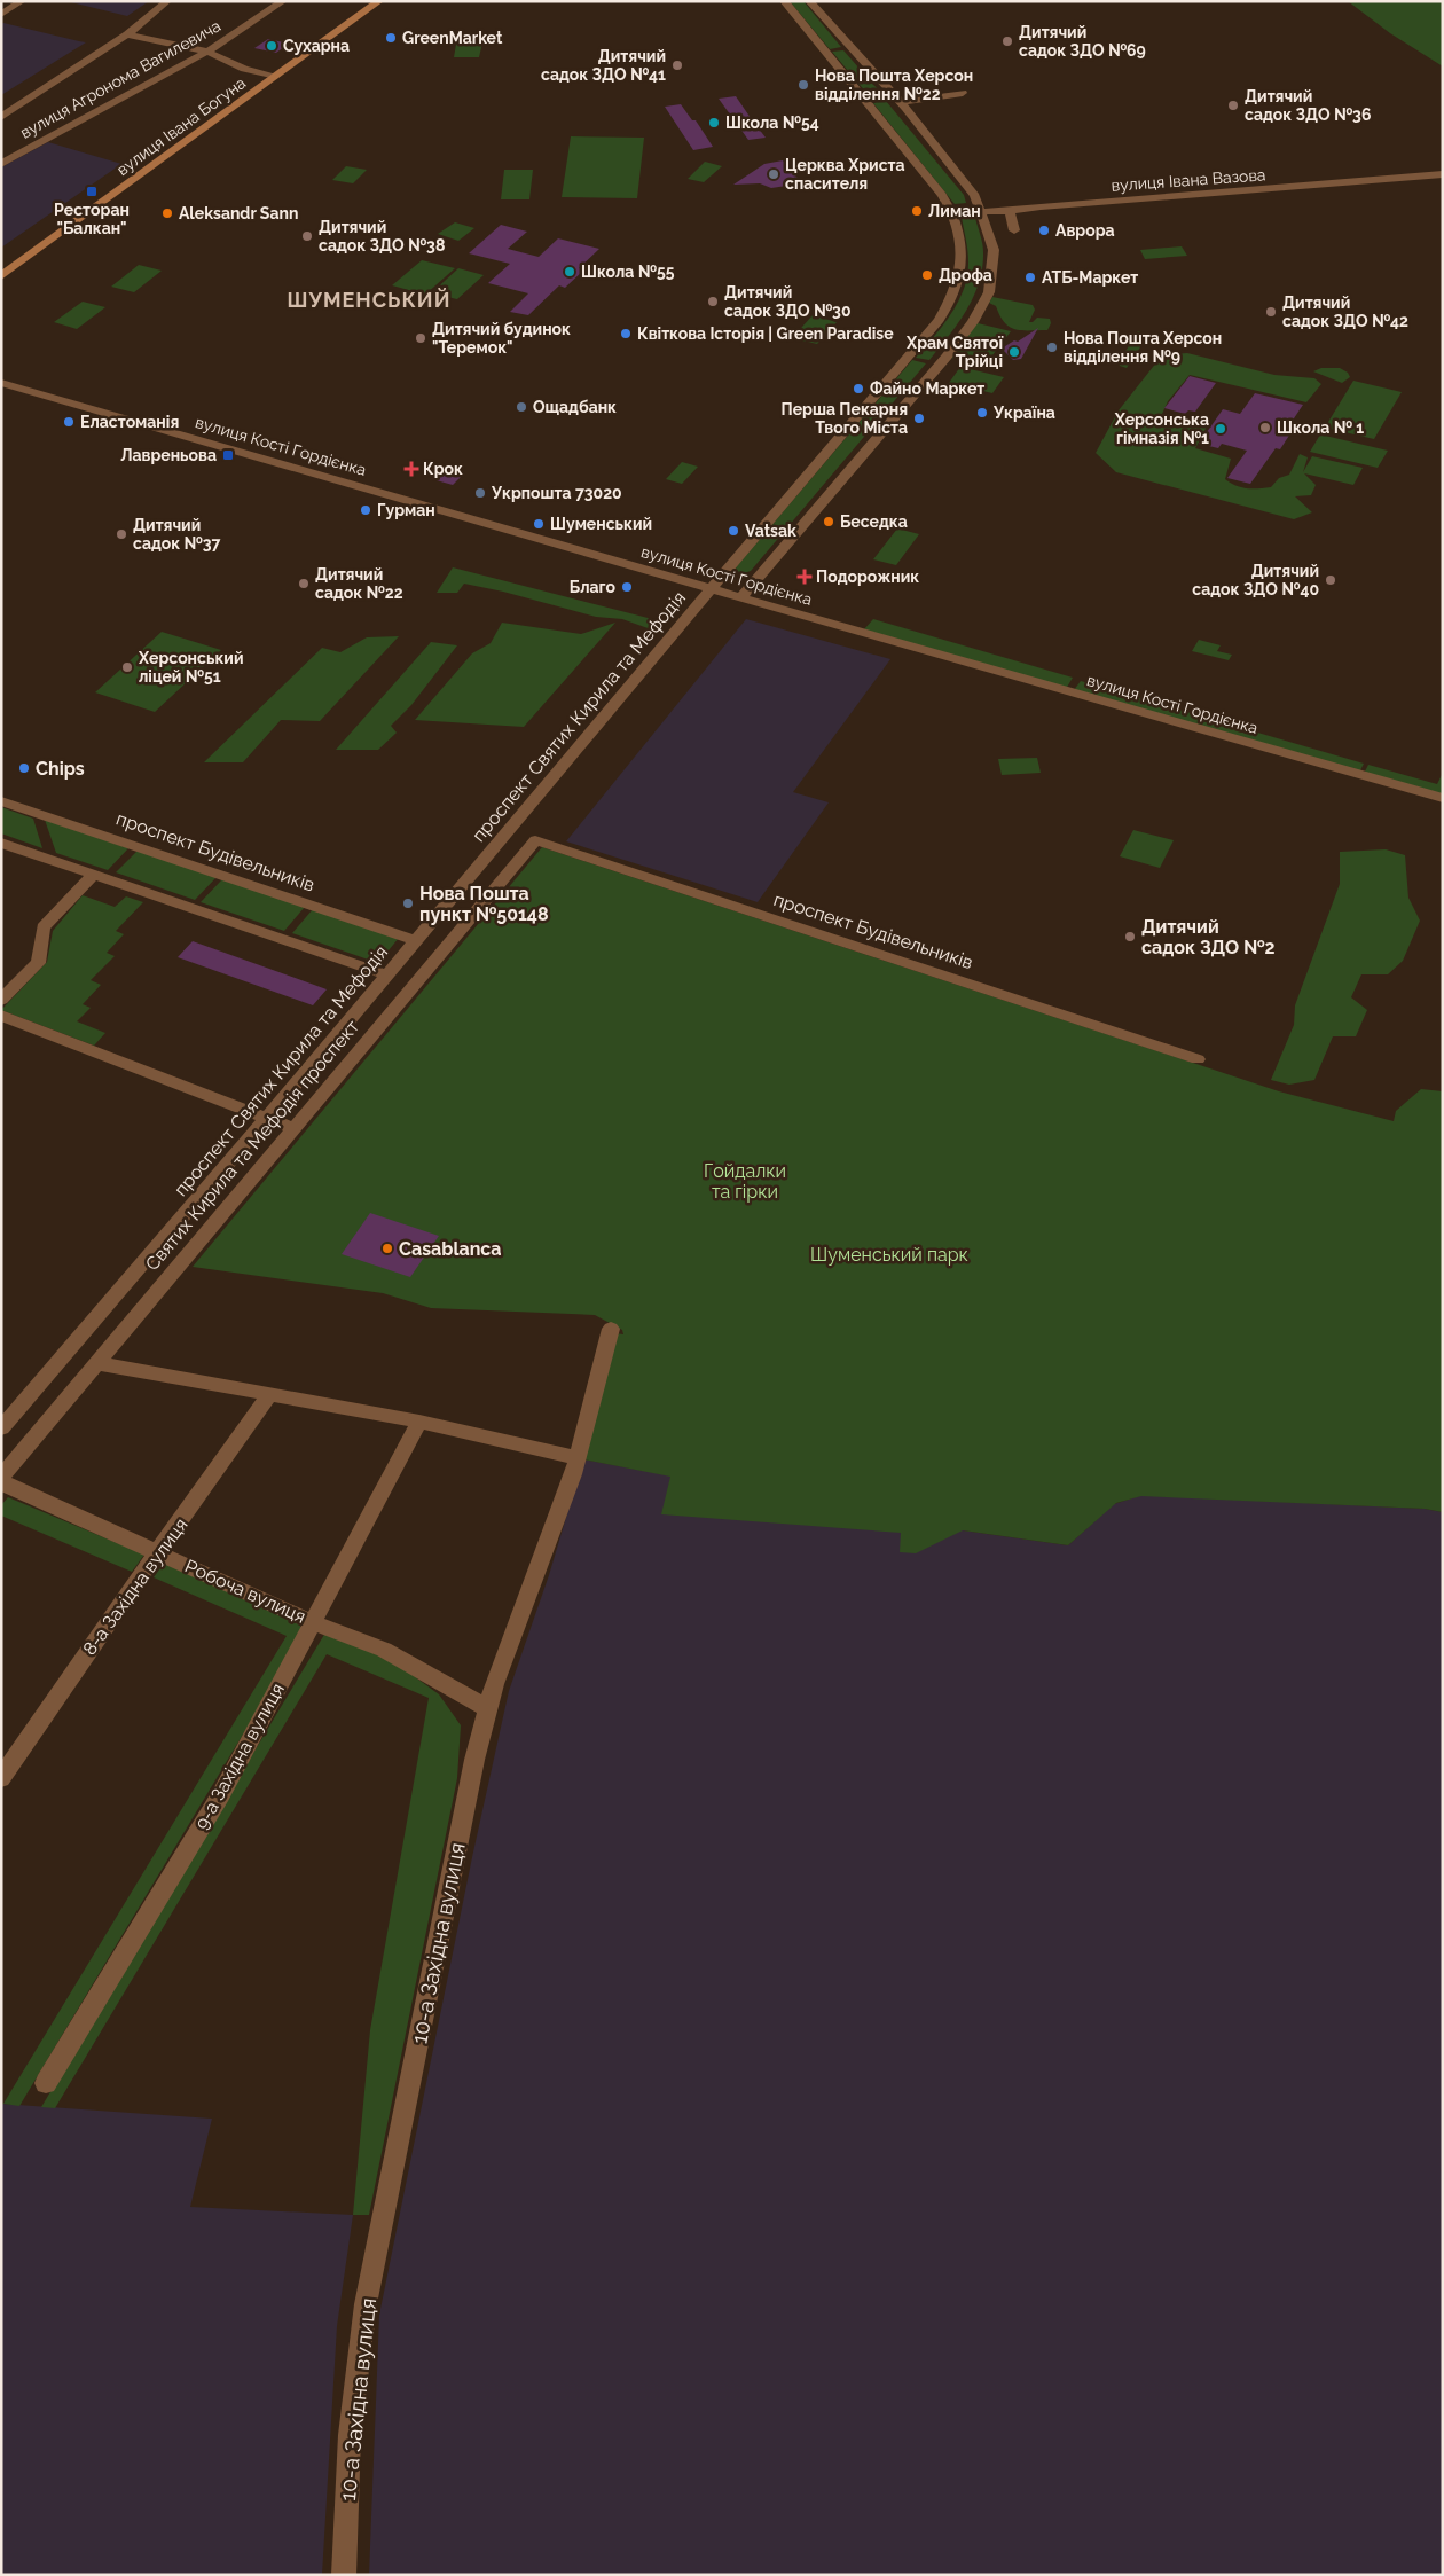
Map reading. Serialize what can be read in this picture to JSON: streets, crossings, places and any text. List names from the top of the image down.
{
  "streets": {
    "street": [
      "вулиця Агронома Вагилевича",
      "вулиця Івана Богуна",
      "вулиця Івана Вазова",
      "вулиця Кості Гордієнка",
      "проспект Святих Кирила та Мефодія",
      "проспект Будівельників",
      "Святих Кирила та Мефодія проспект",
      "8-а Західна вулиця",
      "Робоча вулиця",
      "9-а Західна вулиця",
      "10-а Західна вулиця"
    ]
  },
  "crossings": [
    ["вулиця Івана Вазова", "проспект Святих Кирила та Мефодія"],
    ["вулиця Кості Гордієнка", "проспект Святих Кирила та Мефодія"],
    ["проспект Святих Кирила та Мефодія", "проспект Будівельників"],
    ["проспект Будівельників", "Святих Кирила та Мефодія проспект"],
    ["Святих Кирила та Мефодія проспект", "Робоча вулиця"],
    ["8-а Західна вулиця", "Робоча вулиця"],
    ["Робоча вулиця", "9-а Західна вулиця"],
    ["Робоча вулиця", "10-а Західна вулиця"]
  ],
  "districts": ["ШУМЕНСЬКИЙ"],
  "parks": ["Гойдалки та гірки", "Шуменський парк"],
  "places": {
    "other": [
      "GreenMarket",
      "Дитячий садок ЗДО №69",
      "Сухарна",
      "Дитячий садок ЗДО №41",
      "Нова Пошта Херсон відділення №22",
      "Дитячий садок ЗДО №36",
      "Школа №54",
      "Церква Христа спасителя",
      "Лиман",
      "Aleksandr Sann",
      "Аврора",
      "Дитячий садок ЗДО №38",
      "Школа №55",
      "Дрофа",
      "АТБ-Маркет",
      "Дитячий садок ЗДО №30",
      "Дитячий садок ЗДО №42",
      "Квіткова Історія | Green Paradise",
      "Дитячий будинок \"Теремок\"",
      "Нова Пошта Херсон відділення №9",
      "Храм Святої Трійці",
      "Файно Маркет",
      "Ощадбанк",
      "Україна",
      "Перша Пекарня Твого Міста",
      "Еластоманія",
      "Школа № 1",
      "Херсонська гімназія №1",
      "Укрпошта 73020",
      "Гурман",
      "Беседка",
      "Шуменський",
      "Vatsak",
      "Дитячий садок №37",
      "Дитячий садок ЗДО №40",
      "Дитячий садок №22",
      "Благо",
      "Херсонський ліцей №51",
      "Chips",
      "Нова Пошта пункт №50148",
      "Дитячий садок ЗДО №2",
      "Casablanca"
    ],
    "transit": ["Ресторан \"Балкан\"", "Лавреньова"],
    "health": ["Крок", "Подорожник"]
  }
}
